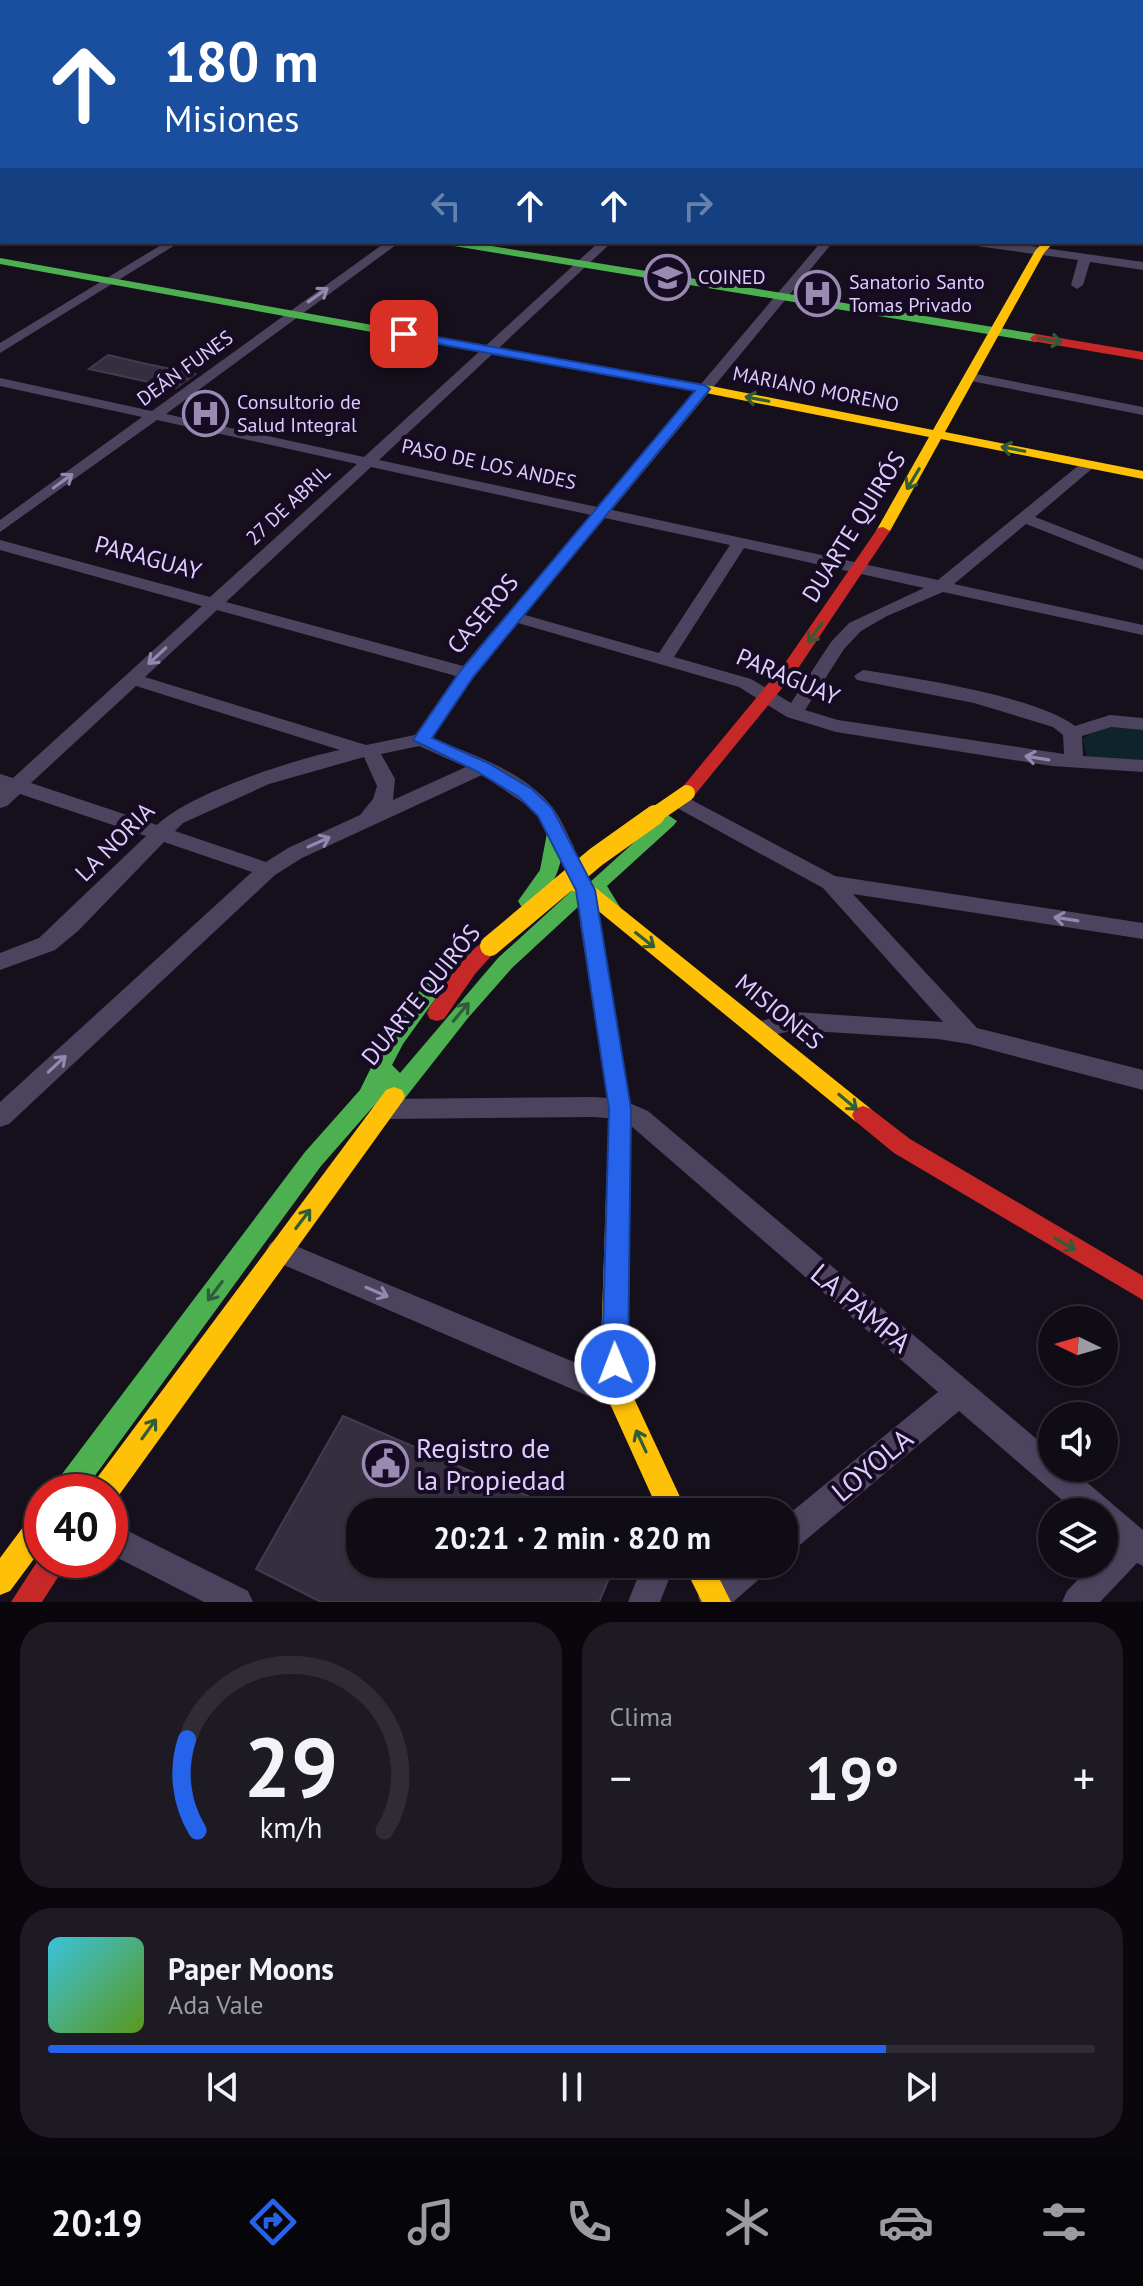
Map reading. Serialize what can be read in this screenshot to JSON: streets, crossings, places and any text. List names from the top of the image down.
{
  "streets": {
    "street": [
      "DEÁN FUNES",
      "MARIANO MORENO",
      "PASO DE LOS ANDES",
      "27 DE ABRIL",
      "DUARTE QUIRÓS",
      "PARAGUAY",
      "CASEROS",
      "LA NORIA",
      "MISIONES",
      "LA PAMPA",
      "LOYOLA"
    ]
  },
  "crossings": [
    ["DEÁN FUNES", "MARIANO MORENO"],
    ["DEÁN FUNES", "PASO DE LOS ANDES"],
    ["MARIANO MORENO", "27 DE ABRIL"],
    ["MARIANO MORENO", "DUARTE QUIRÓS"],
    ["MARIANO MORENO", "CASEROS"],
    ["PASO DE LOS ANDES", "27 DE ABRIL"],
    ["PASO DE LOS ANDES", "DUARTE QUIRÓS"],
    ["PASO DE LOS ANDES", "CASEROS"],
    ["27 DE ABRIL", "PARAGUAY"],
    ["DUARTE QUIRÓS", "PARAGUAY"],
    ["DUARTE QUIRÓS", "MISIONES"],
    ["PARAGUAY", "CASEROS"],
    ["CASEROS", "MISIONES"],
    ["LA PAMPA", "LOYOLA"]
  ],
  "one_way": ["DEÁN FUNES"],
  "places": {
    "school or university": ["COINED"],
    "hospital": ["Sanatorio Santo Tomas Privado", "Consultorio de Salud Integral"],
    "public building": ["Registro de la Propiedad"]
  },
  "north": "left",
  "page": {
    "turn": ["180 m", "Misiones"],
    "limit": "40",
    "trip": "20:21 · 2 min · 820 m",
    "tile": "Clima",
    "heat": ["−", "19°", "+"],
    "song": ["Paper Moons", "Ada Vale"],
    "tabs": "20:19",
    "gauge": ["29", "km/h"]
  }
}
